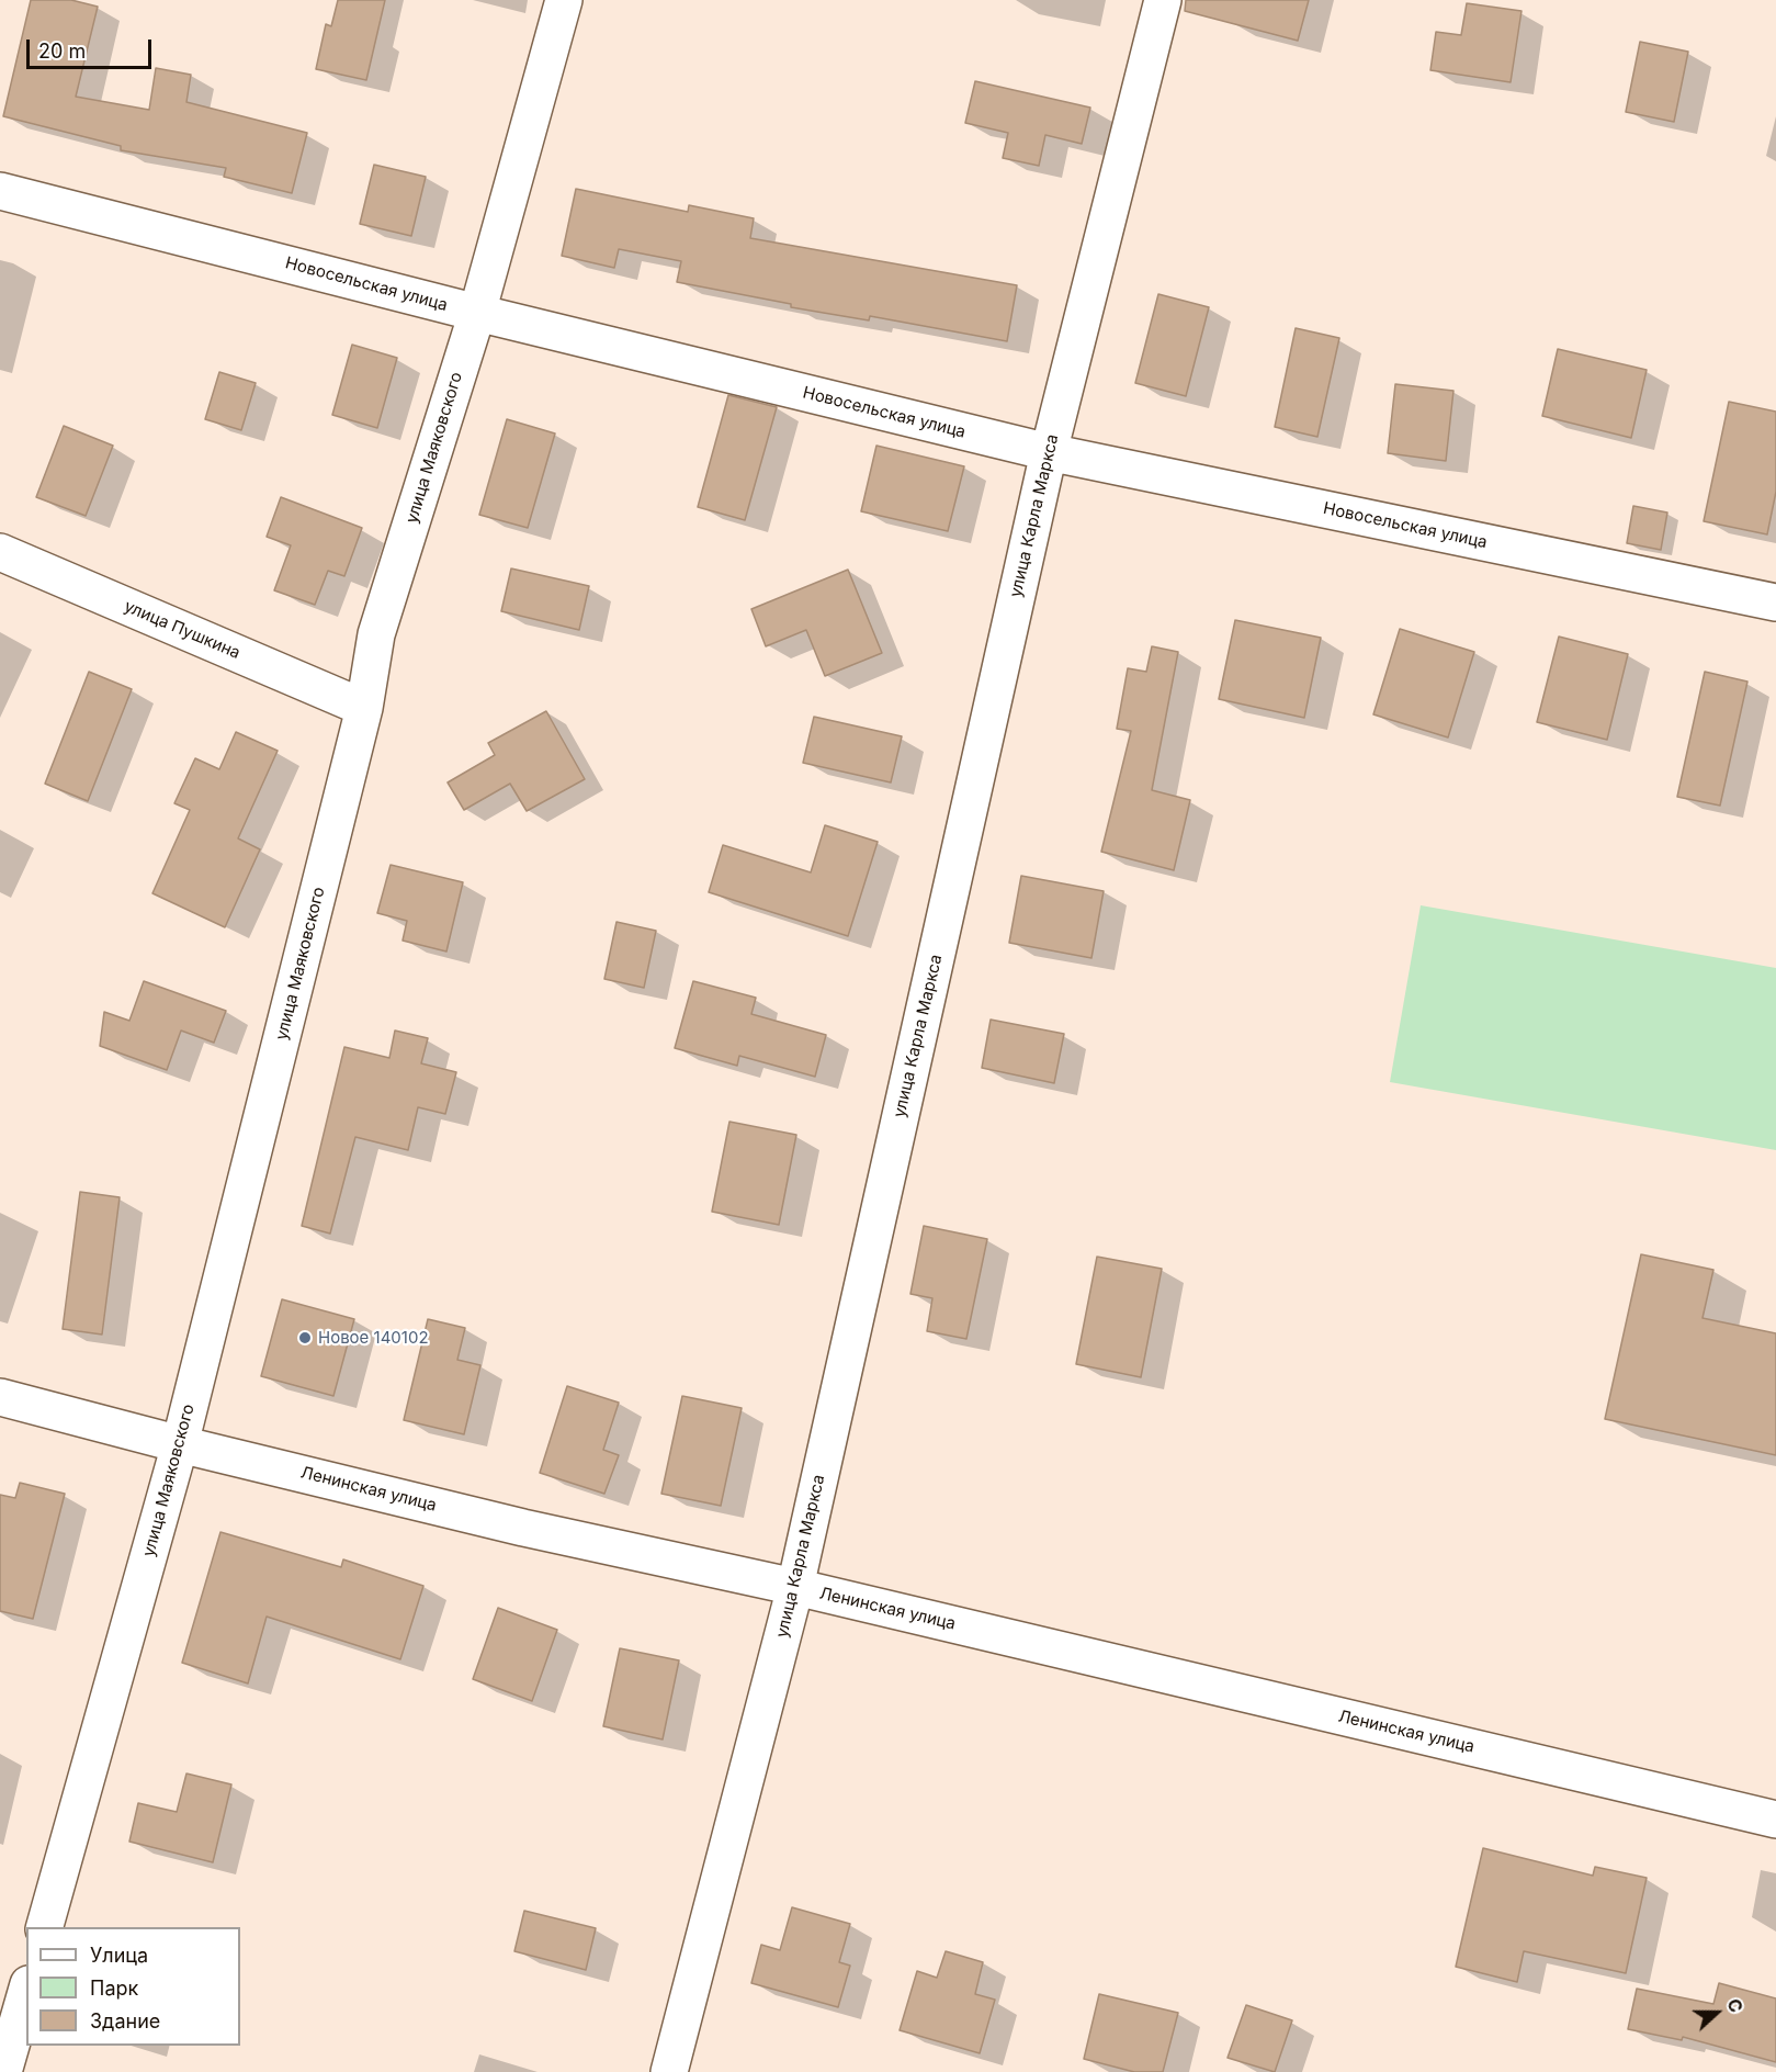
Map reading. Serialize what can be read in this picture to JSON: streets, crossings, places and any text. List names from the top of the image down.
{
  "streets": {
    "street": [
      "Новосельская улица",
      "улица Маяковского",
      "улица Карла Маркса",
      "улица Пушкина",
      "Ленинская улица"
    ]
  },
  "crossings": [
    ["Новосельская улица", "улица Маяковского"],
    ["Новосельская улица", "улица Карла Маркса"],
    ["улица Маяковского", "улица Пушкина"],
    ["улица Маяковского", "Ленинская улица"],
    ["улица Карла Маркса", "Ленинская улица"]
  ],
  "places": ["Новое 140102"],
  "legend": ["Улица", "Парк", "Здание"],
  "scale_bar": "20 m",
  "north": "right"
}
